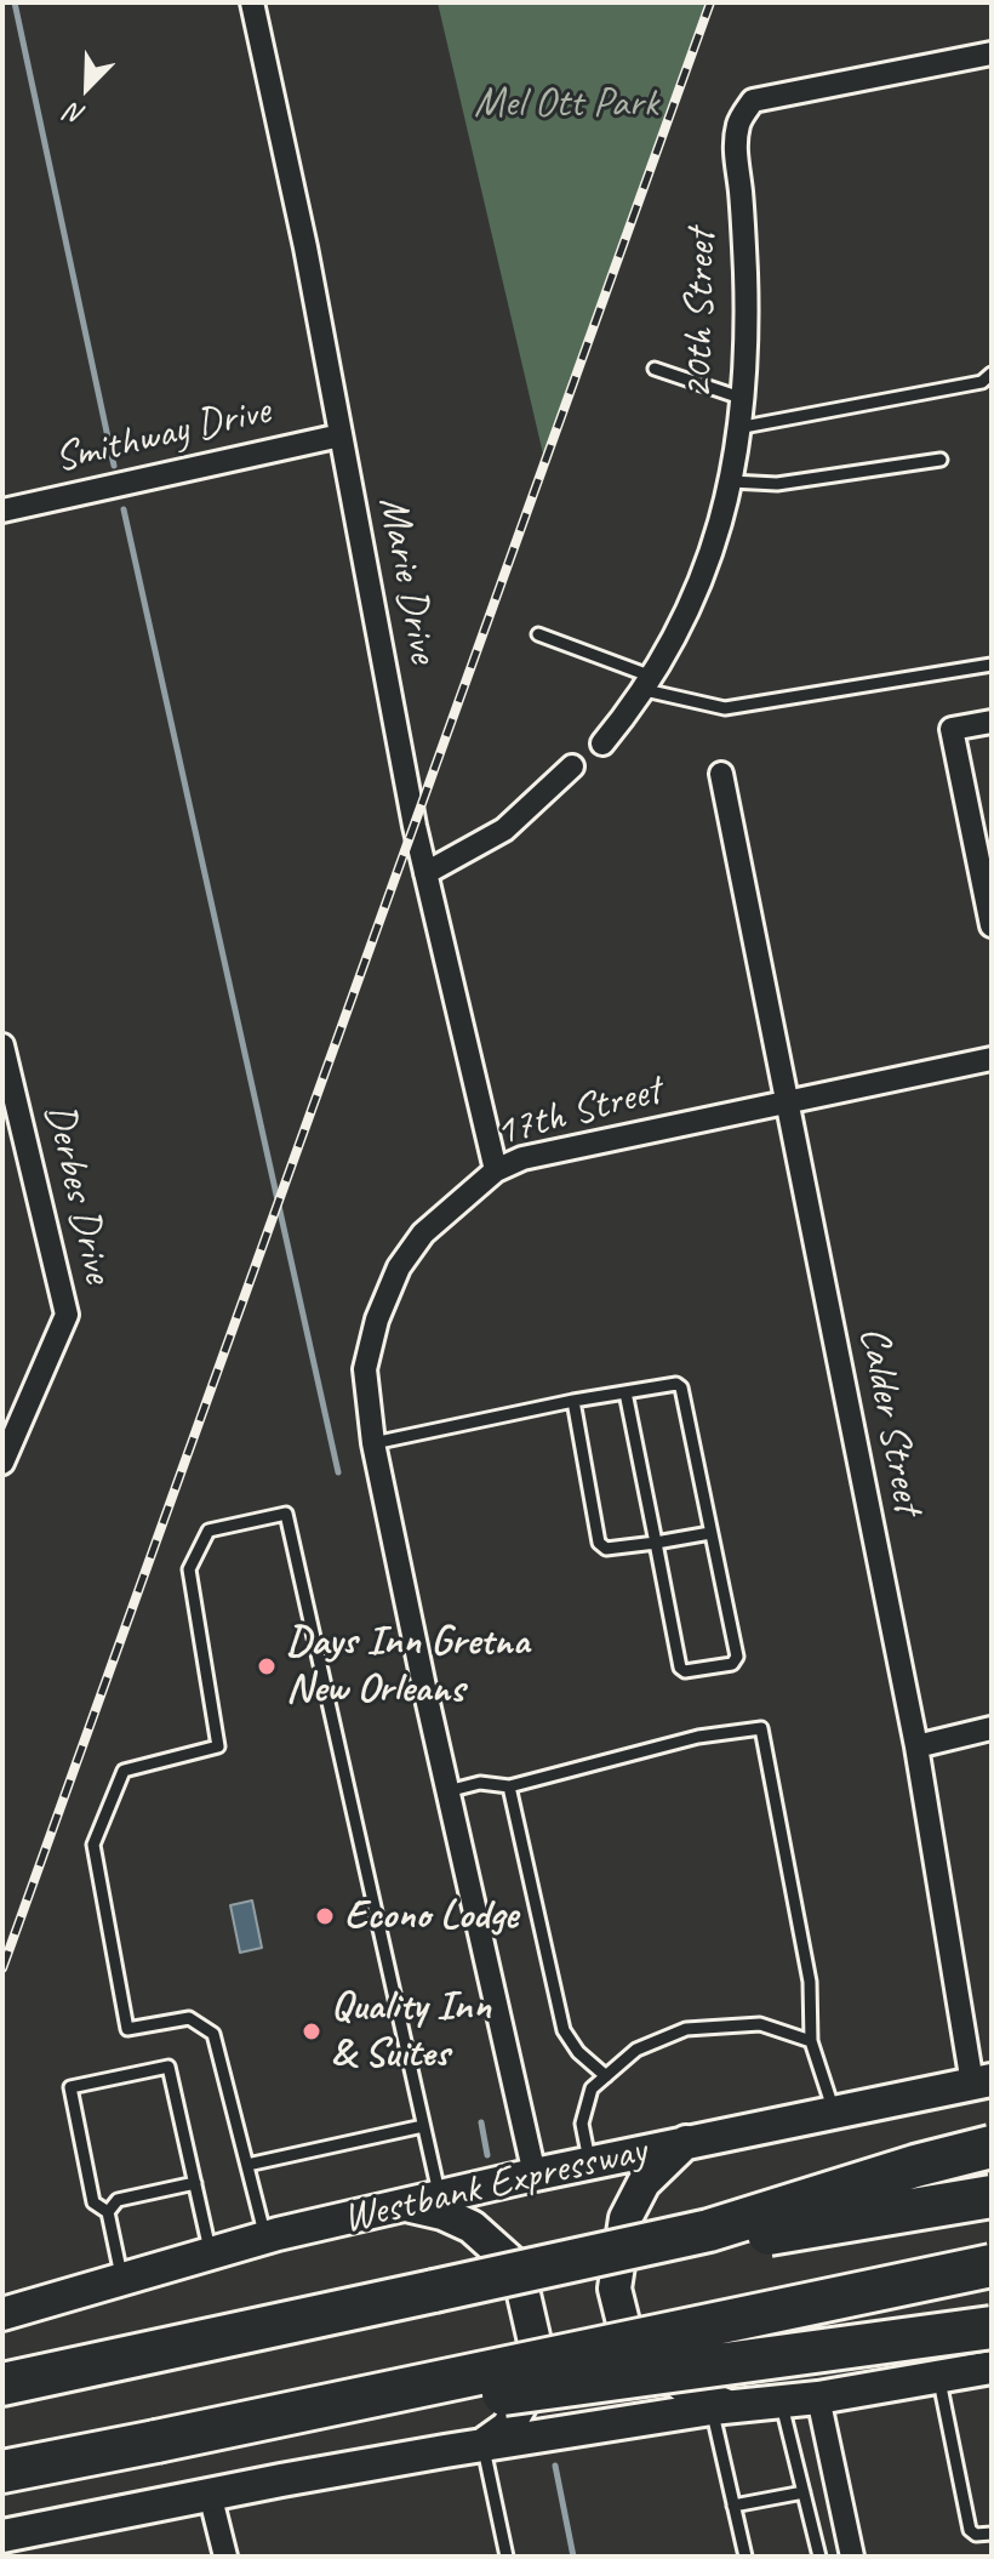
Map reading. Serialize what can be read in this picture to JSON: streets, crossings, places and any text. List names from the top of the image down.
{
  "streets": {
    "main road": ["Westbank Expressway"],
    "street": [
      "20th Street",
      "Smithway Drive",
      "Marie Drive",
      "17th Street",
      "Derbes Drive",
      "Calder Street"
    ]
  },
  "crossings": [
    ["Smithway Drive", "Marie Drive"],
    ["Marie Drive", "17th Street"],
    ["17th Street", "Calder Street"],
    ["17th Street", "Westbank Expressway"],
    ["Calder Street", "Westbank Expressway"]
  ],
  "parks": ["Mel Ott Park"],
  "places": ["Days Inn Gretna New Orleans", "Econo Lodge", "Quality Inn & Suites"],
  "north": "bottom left"
}
